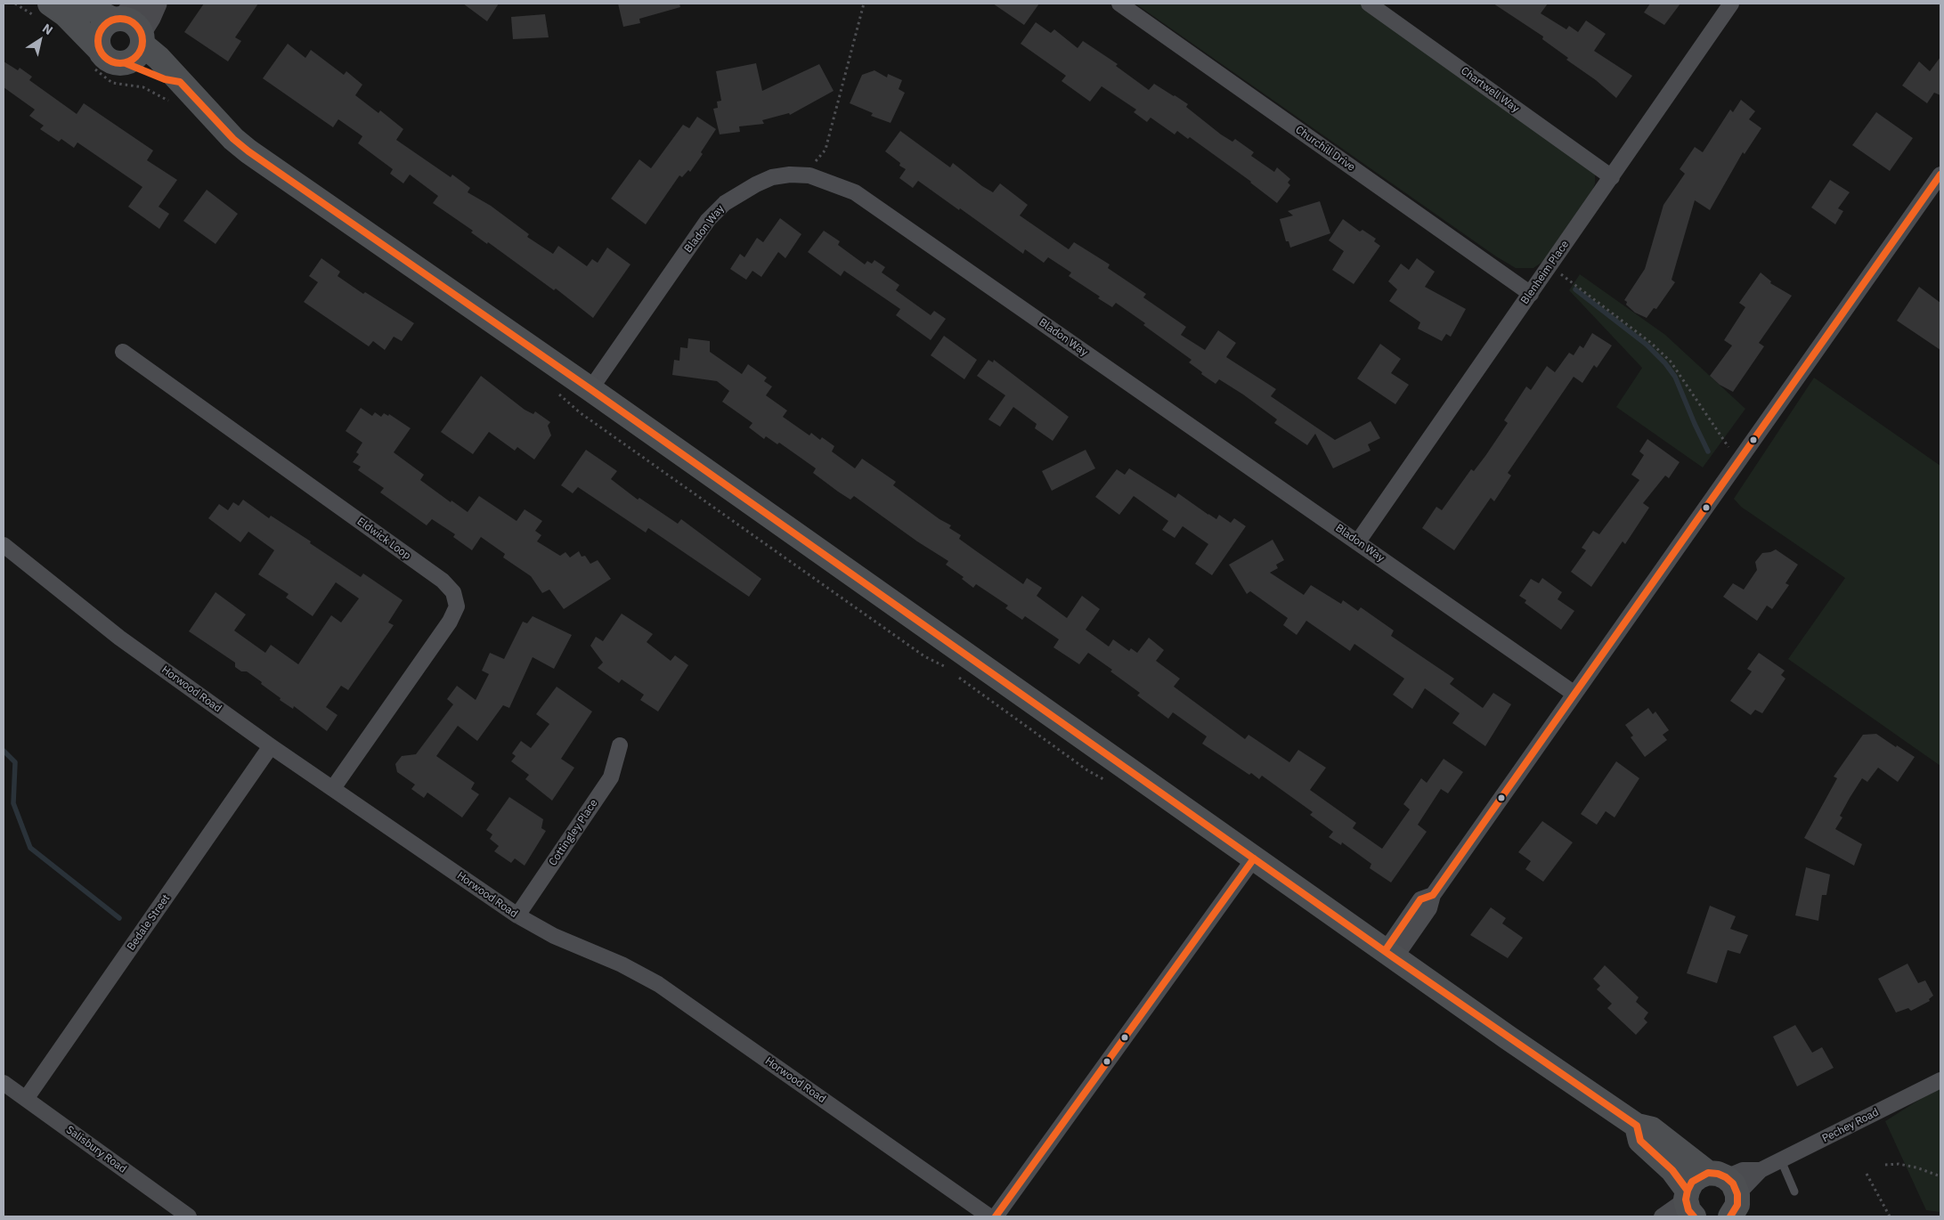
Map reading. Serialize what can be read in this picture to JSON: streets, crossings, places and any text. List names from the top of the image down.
{
  "streets": {
    "street": [
      "Chartwell Way",
      "Churchill Drive",
      "Bladon Way",
      "Blenheim Place",
      "Eldwick Loop",
      "Horwood Road",
      "Cottingley Place",
      "Bedale Street",
      "Pechey Road",
      "Salisbury Road"
    ]
  },
  "crossings": [
    ["Chartwell Way", "Blenheim Place"],
    ["Churchill Drive", "Blenheim Place"],
    ["Bladon Way", "Blenheim Place"],
    ["Eldwick Loop", "Horwood Road"],
    ["Horwood Road", "Cottingley Place"],
    ["Horwood Road", "Bedale Street"],
    ["Bedale Street", "Salisbury Road"]
  ],
  "north": "top right"
}
